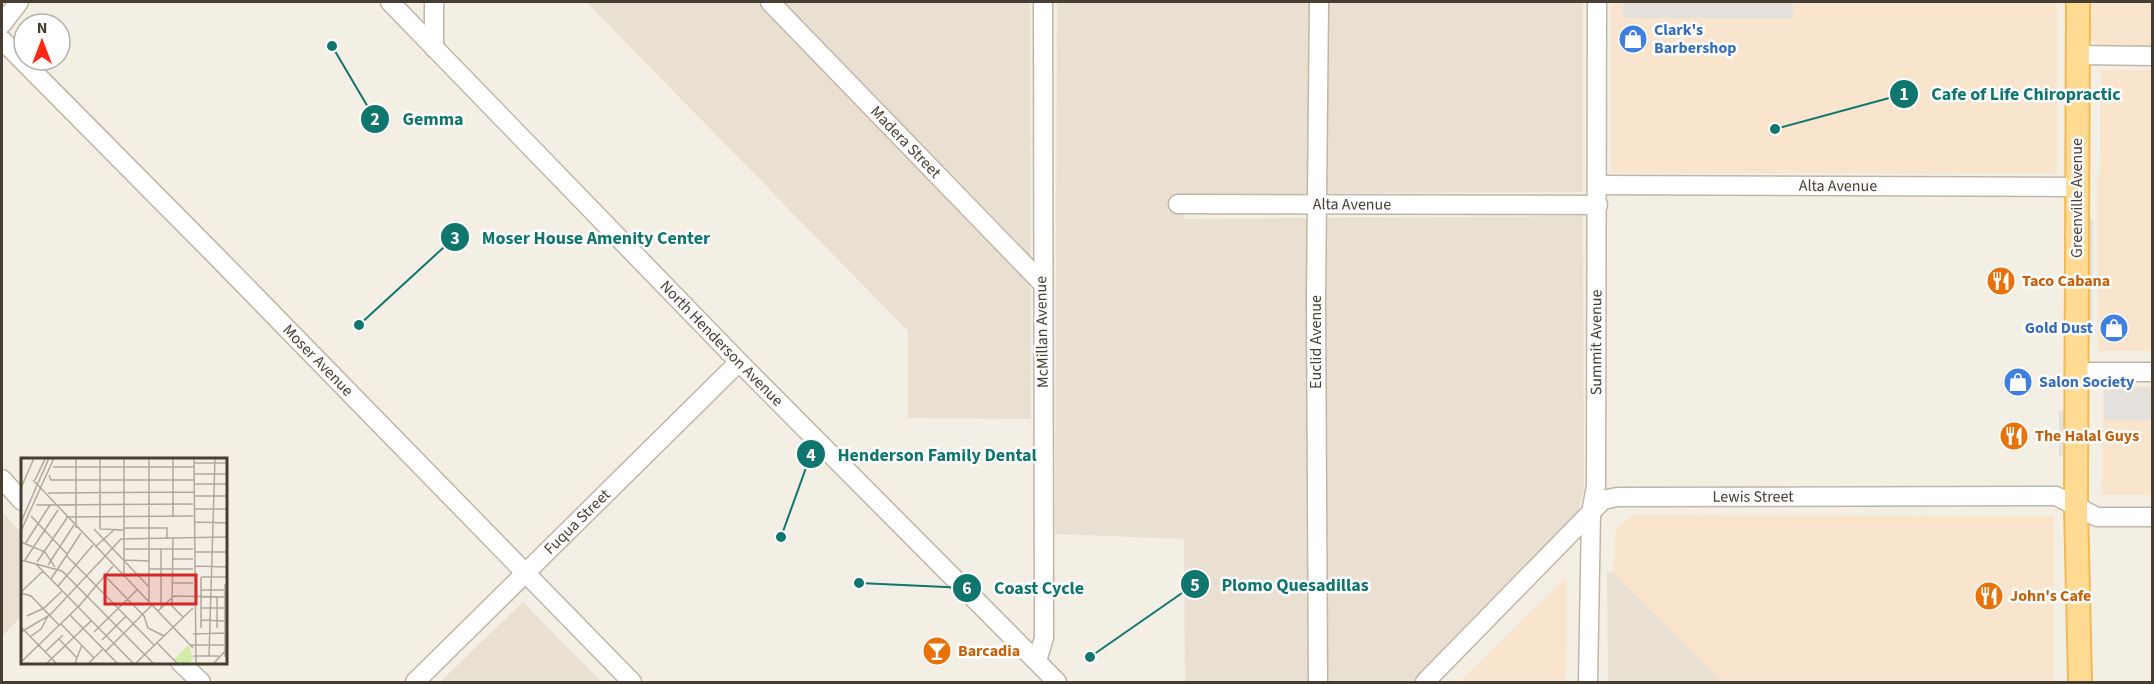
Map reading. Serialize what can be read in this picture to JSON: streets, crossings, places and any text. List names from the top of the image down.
{
  "streets": {
    "main road": ["Greenville Avenue"],
    "street": [
      "Madera Street",
      "Alta Avenue",
      "McMillan Avenue",
      "Euclid Avenue",
      "Summit Avenue",
      "North Henderson Avenue",
      "Moser Avenue",
      "Lewis Street",
      "Fuqua Street"
    ]
  },
  "crossings": [
    ["Madera Street", "McMillan Avenue"],
    ["Alta Avenue", "Greenville Avenue"],
    ["Alta Avenue", "Euclid Avenue"],
    ["Alta Avenue", "Summit Avenue"],
    ["Greenville Avenue", "Lewis Street"],
    ["McMillan Avenue", "North Henderson Avenue"],
    ["Summit Avenue", "Lewis Street"],
    ["North Henderson Avenue", "Fuqua Street"],
    ["Moser Avenue", "Fuqua Street"]
  ],
  "places": {
    "shop": ["Clark's Barbershop", "Gold Dust", "Salon Society"],
    "other": [
      "Gemma",
      "Cafe of Life Chiropractic",
      "Moser House Amenity Center",
      "Henderson Family Dental",
      "Coast Cycle",
      "Plomo Quesadillas"
    ],
    "restaurant": ["Taco Cabana", "The Halal Guys", "John's Cafe"],
    "bar": ["Barcadia"]
  },
  "north": "top"
}
